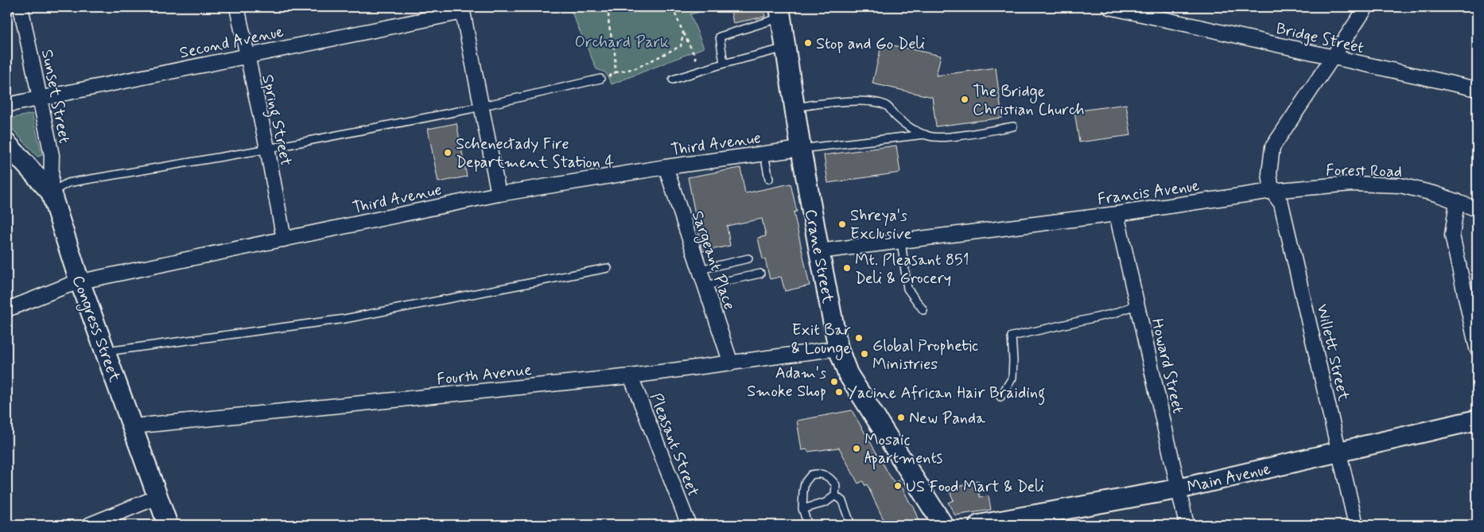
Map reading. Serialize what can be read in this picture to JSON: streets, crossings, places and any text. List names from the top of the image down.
{
  "streets": {
    "street": [
      "Bridge Street",
      "Second Avenue",
      "Sunset Street",
      "Spring Street",
      "Third Avenue",
      "Forest Road",
      "Francis Avenue",
      "Crane Street",
      "Sargeant Place",
      "Congress Street",
      "Willett Street",
      "Howard Street",
      "Fourth Avenue",
      "Pleasant Street",
      "Main Avenue"
    ]
  },
  "crossings": [
    ["Second Avenue", "Sunset Street"],
    ["Second Avenue", "Spring Street"],
    ["Sunset Street", "Congress Street"],
    ["Spring Street", "Third Avenue"],
    ["Third Avenue", "Crane Street"],
    ["Third Avenue", "Sargeant Place"],
    ["Third Avenue", "Congress Street"],
    ["Forest Road", "Francis Avenue"],
    ["Forest Road", "Willett Street"],
    ["Francis Avenue", "Crane Street"],
    ["Francis Avenue", "Willett Street"],
    ["Francis Avenue", "Howard Street"],
    ["Crane Street", "Fourth Avenue"],
    ["Sargeant Place", "Fourth Avenue"],
    ["Congress Street", "Fourth Avenue"],
    ["Willett Street", "Main Avenue"],
    ["Howard Street", "Main Avenue"],
    ["Fourth Avenue", "Pleasant Street"]
  ],
  "parks": ["Orchard Park"],
  "places": [
    "Stop and Go Deli",
    "The Bridge Christian Church",
    "Schenectady Fire Department Station 4",
    "Shreya's Exclusive",
    "Mt. Pleasant 851 Deli & Grocery",
    "Exit Bar & Lounge",
    "Global Prophetic Ministries",
    "Adam's Smoke Shop",
    "Yacine African Hair Braiding",
    "New Panda",
    "Mosaic Apartments",
    "US Food Mart & Deli"
  ]
}
